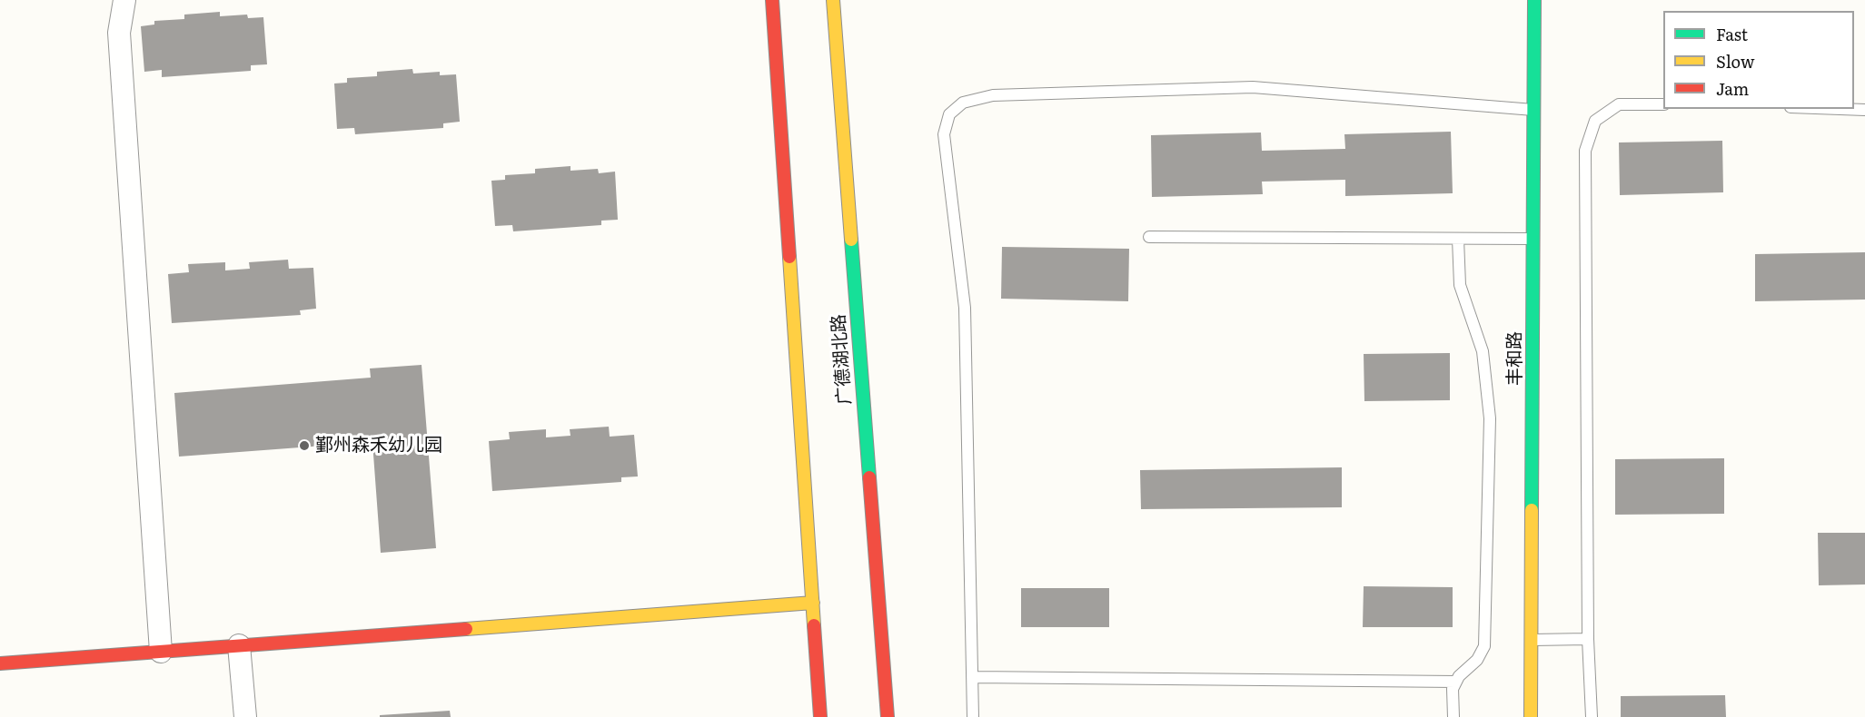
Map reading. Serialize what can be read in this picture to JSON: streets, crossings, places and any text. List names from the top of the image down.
{
  "streets": {
    "street": ["丰和路", "广德湖北路"]
  },
  "places": ["鄞州森禾幼儿园"],
  "legend": ["Fast", "Slow", "Jam"]
}
